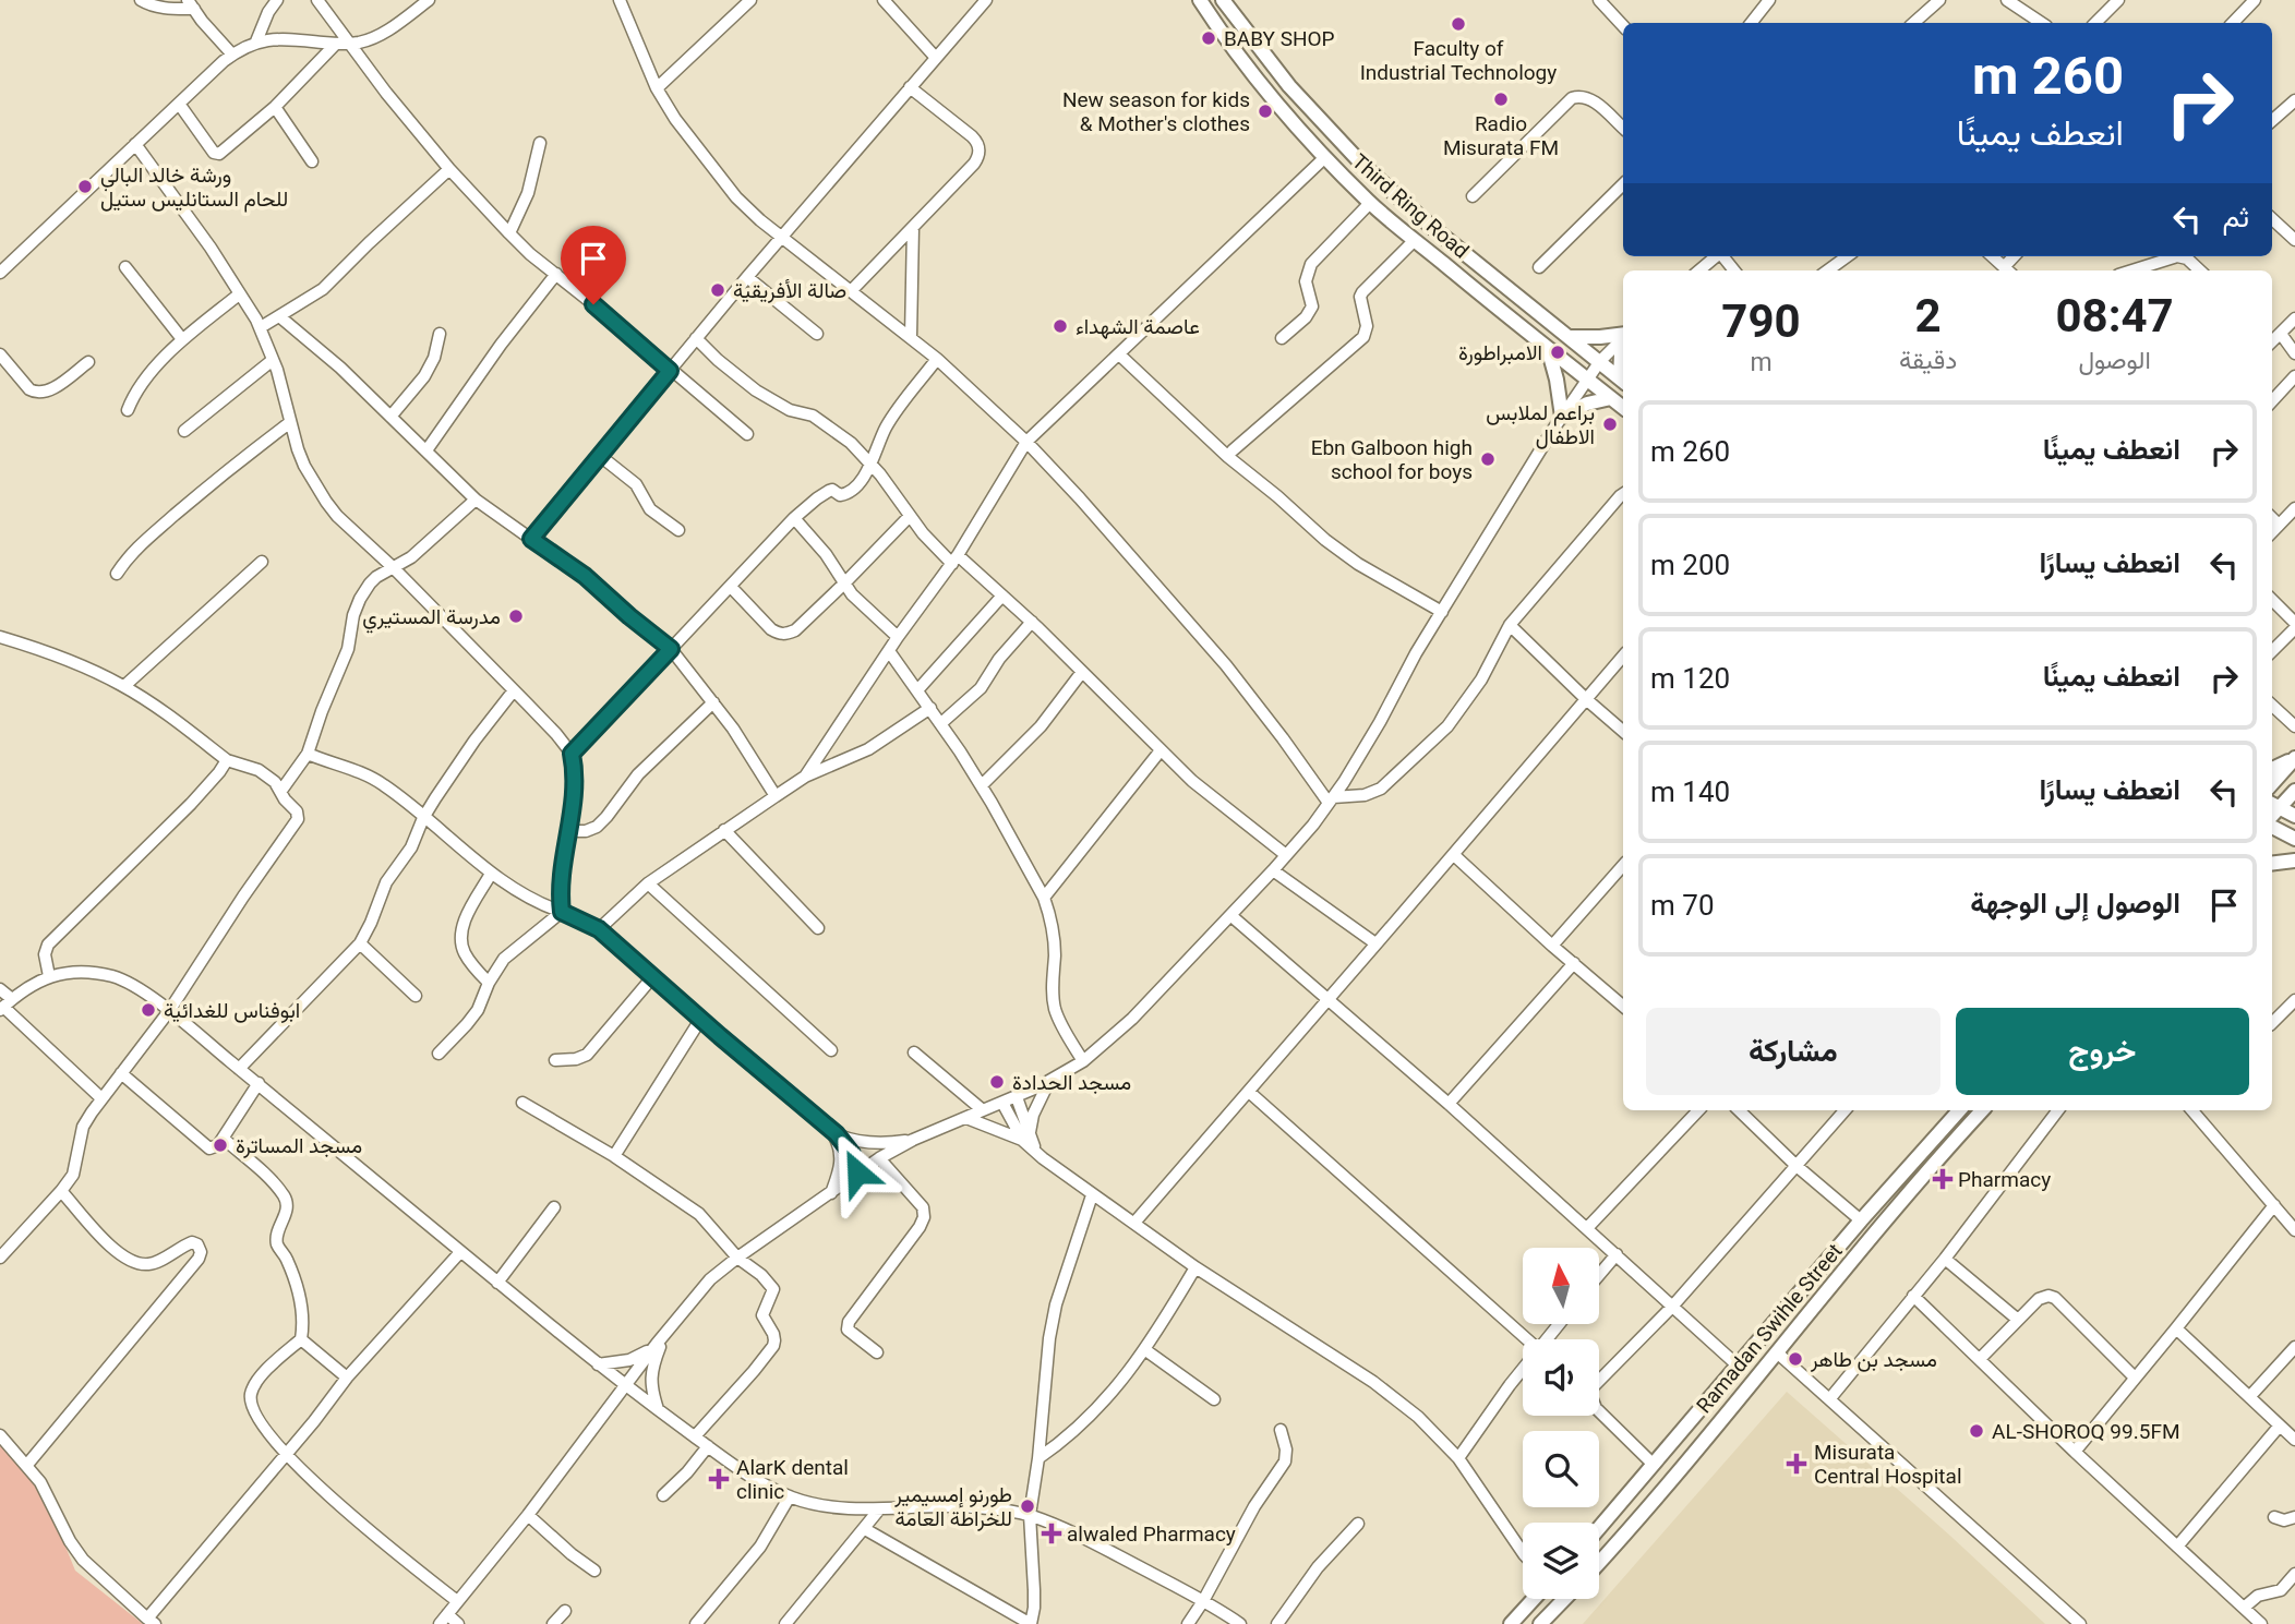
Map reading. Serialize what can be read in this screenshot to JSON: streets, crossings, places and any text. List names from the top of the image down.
{
  "streets": {
    "main road": ["Third Ring Road", "Ramadan Swihle Street"]
  },
  "places": {
    "other": [
      "Faculty of Industrial Technology",
      "BABY SHOP",
      "Radio Misurata FM",
      "New season for kids & Mother's clothes",
      "ورشة خالد البالي للحام الستانليس ستيل",
      "صالة الأفريقية",
      "عاصمة الشهداء",
      "الامبراطورة",
      "براعم لملابس الاطفال",
      "Ebn Galboon high school for boys",
      "مدرسة المستيري",
      "ابوفناس للغدائية",
      "مسجد الحدادة",
      "مسجد المساترة",
      "مسجد بن طاهر",
      "AL-SHOROQ 99.5FM",
      "طورنو إمسيمير للخراطة العامة"
    ],
    "health": [
      "Pharmacy",
      "Misurata Central Hospital",
      "AlarK dental clinic",
      "alwaled Pharmacy"
    ]
  },
  "north": "top",
  "page": {
    "turn": ["260 m", "انعطف يمينًا"],
    "then": "ثم",
    "eta": [
      "08:47",
      "الوصول",
      "2",
      "دقيقة",
      "790",
      "m"
    ],
    "list": [
      {
        "name": "انعطف يمينًا",
        "value": "260 m"
      },
      {
        "name": "انعطف يسارًا",
        "value": "200 m"
      },
      {
        "name": "انعطف يمينًا",
        "value": "120 m"
      },
      {
        "name": "انعطف يسارًا",
        "value": "140 m"
      },
      {
        "name": "الوصول إلى الوجهة",
        "value": "70 m"
      }
    ],
    "buttons": ["خروج", "مشاركة"]
  }
}
